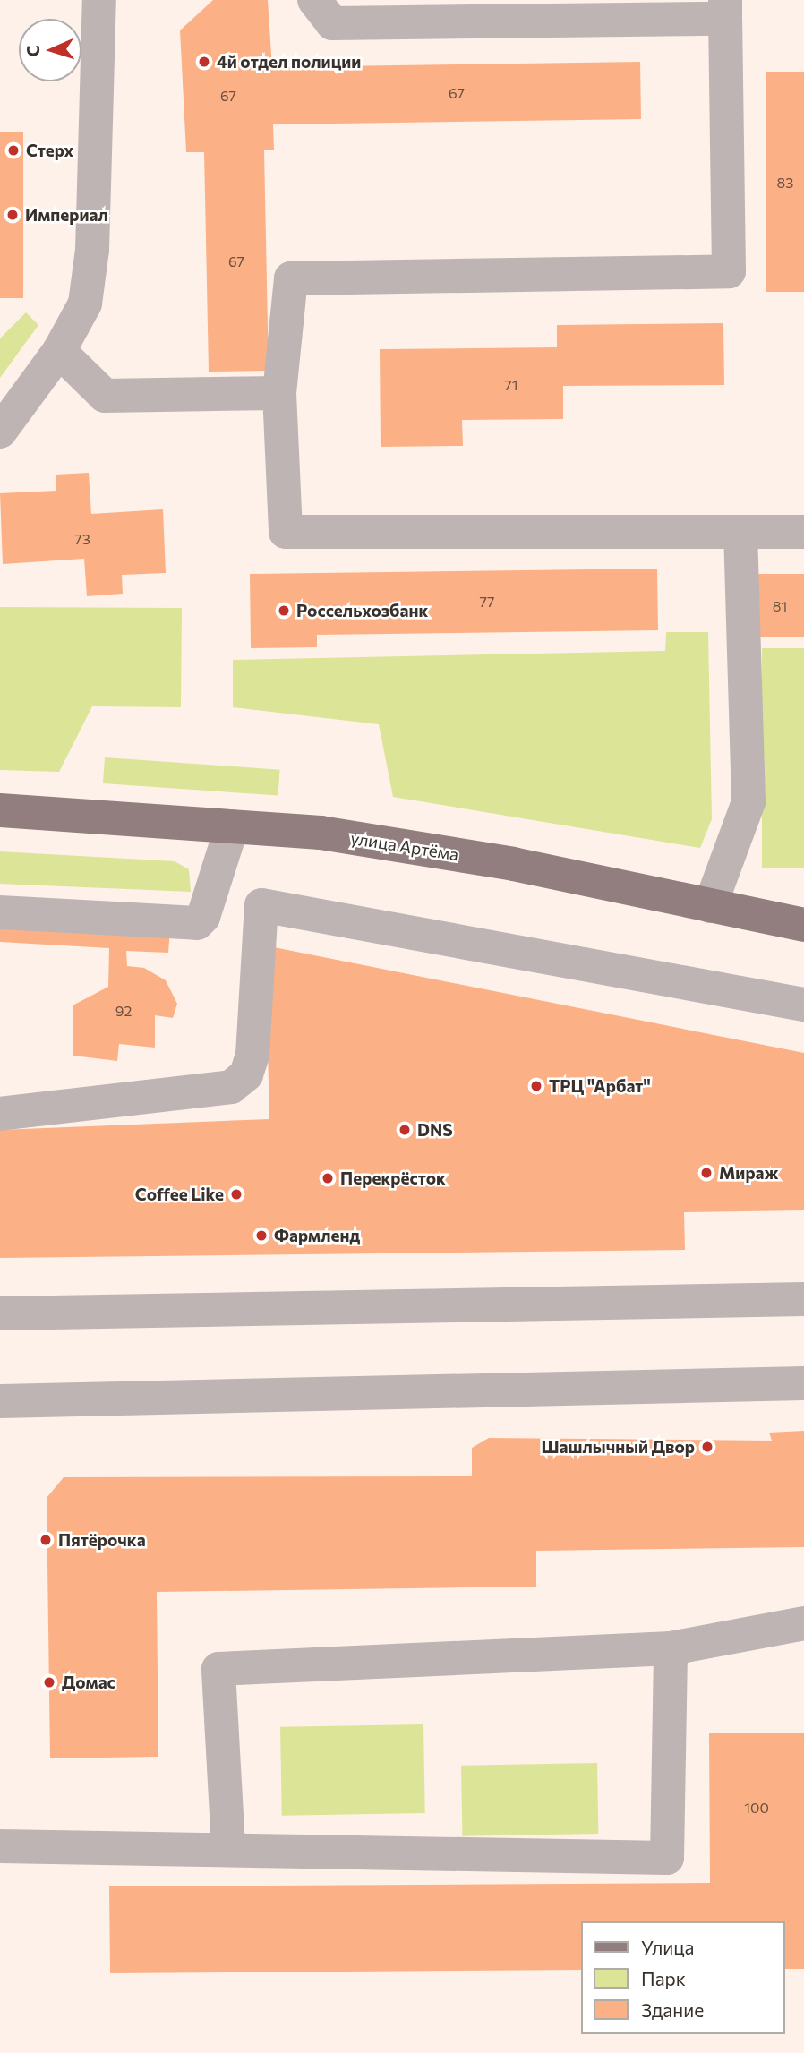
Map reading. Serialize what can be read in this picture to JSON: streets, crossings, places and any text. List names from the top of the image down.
{
  "streets": {
    "main road": ["улица Артёма"]
  },
  "places": [
    "4й отдел полиции",
    "Стерх",
    "Империал",
    "Россельхозбанк",
    "ТРЦ \"Арбат\"",
    "DNS",
    "Мираж",
    "Перекрёсток",
    "Coffee Like",
    "Фармленд",
    "Шашлычный Двор",
    "Пятёрочка",
    "Домас"
  ],
  "house_numbers": [
    "67",
    "67",
    "83",
    "67",
    "71",
    "73",
    "77",
    "81",
    "92",
    "100"
  ],
  "legend": ["Улица", "Парк", "Здание"],
  "north": "left"
}
